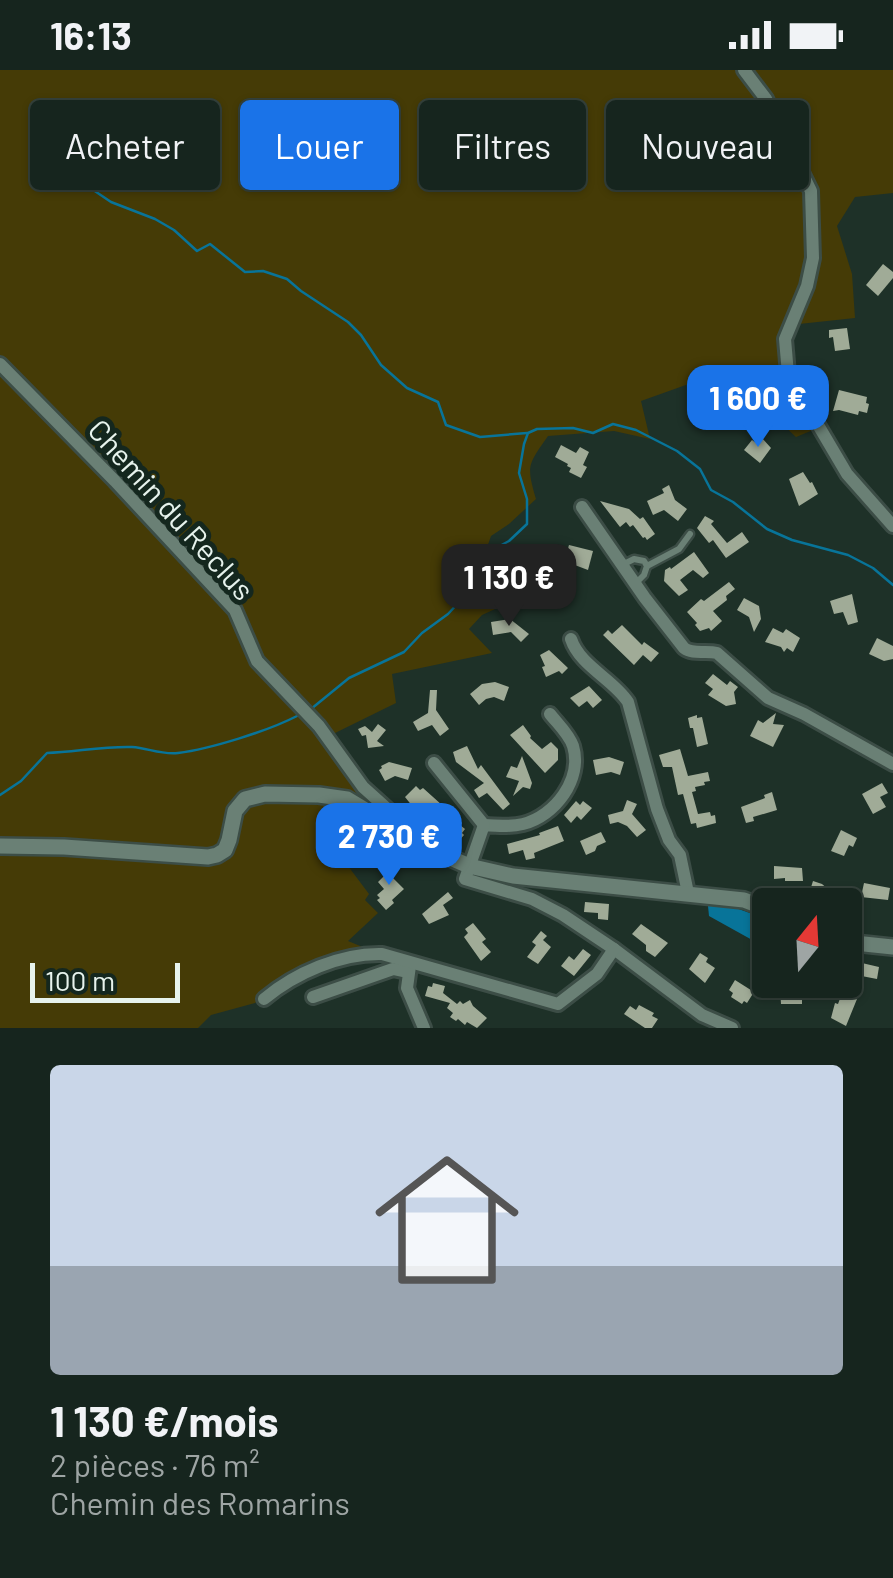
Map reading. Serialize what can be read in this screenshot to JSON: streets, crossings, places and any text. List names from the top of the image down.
{
  "streets": {
    "street": ["Chemin du Reclus"]
  },
  "scale_bar": "100 m",
  "north": "top",
  "page": {
    "status": "16:13",
    "chip": [
      "Acheter",
      "Louer",
      "Filtres",
      "Nouveau"
    ],
    "price": ["1 600 €", "1 130 €", "2 730 €"],
    "scale": "100 m",
    "list": [
      {
        "name": "1 130 €/mois",
        "note": "2 pièces · 76 m² · Chemin des Romarins"
      }
    ]
  }
}
